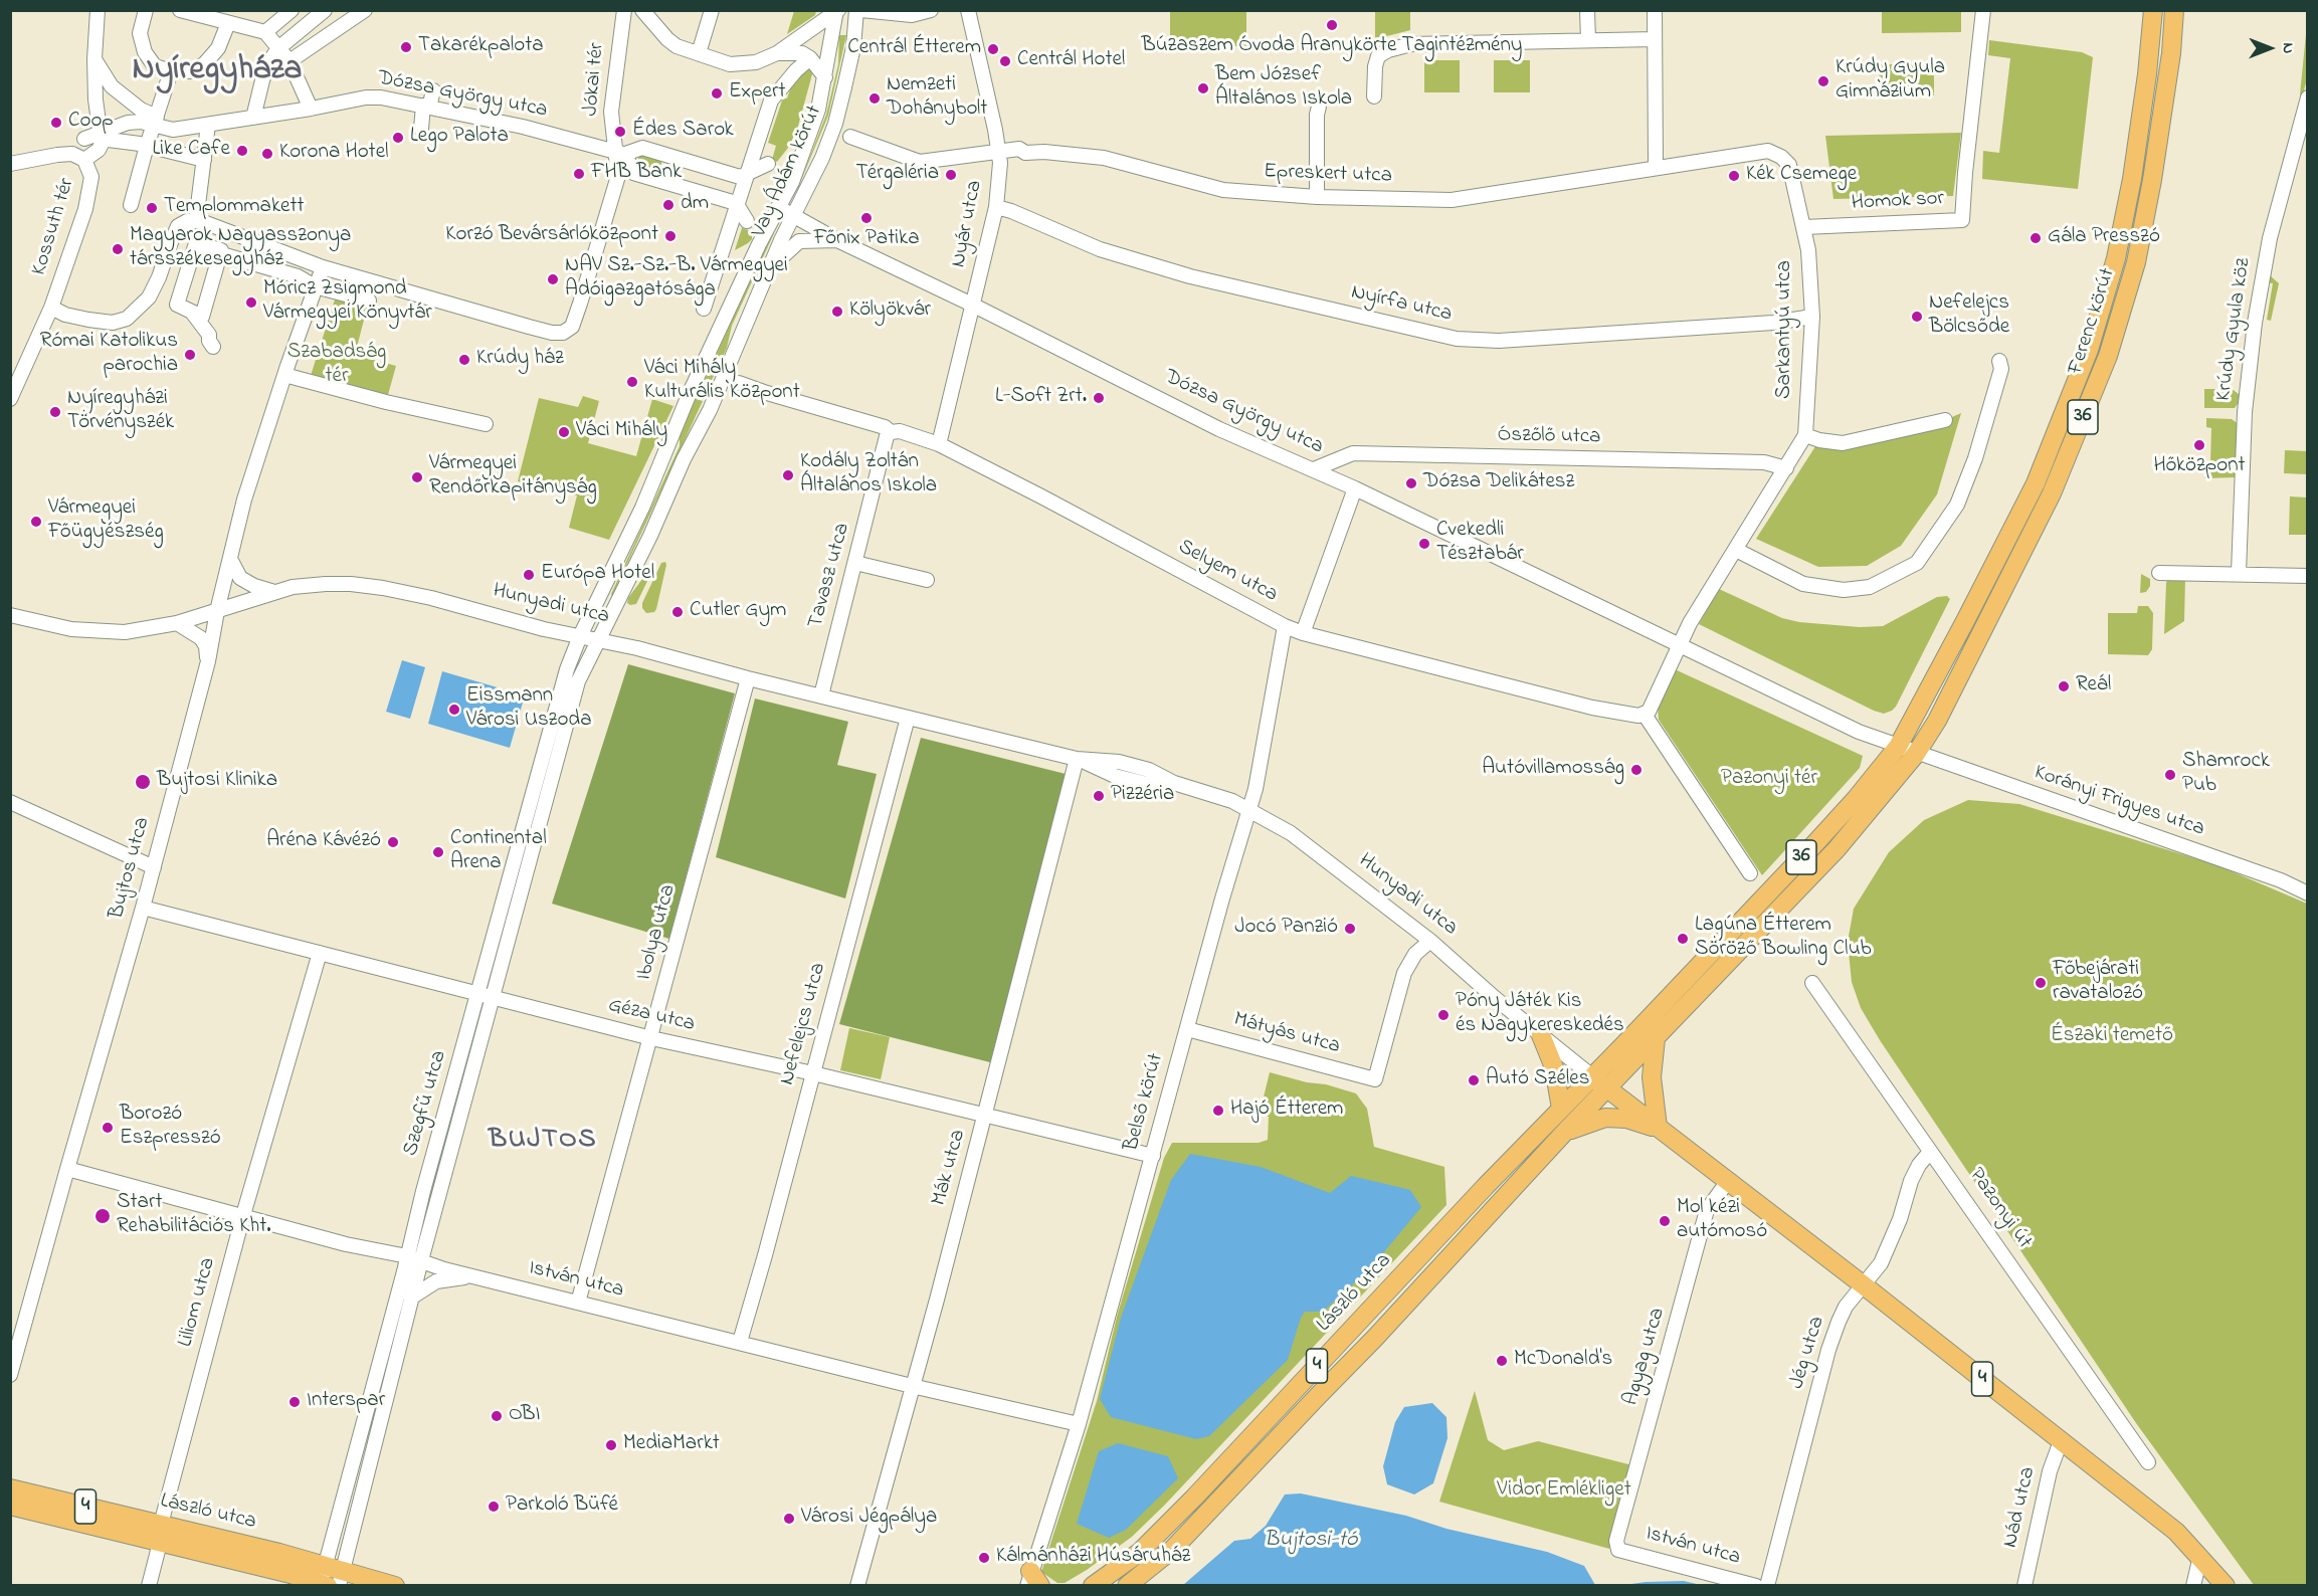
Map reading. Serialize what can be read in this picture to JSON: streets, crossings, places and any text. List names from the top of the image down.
{
  "streets": {
    "main road": [
      "Ferenc körút",
      "36",
      "László utca",
      "4"
    ],
    "street": [
      "Jókai tér",
      "Dózsa György utca",
      "Vay Ádám körút",
      "Epreskert utca",
      "Homok sor",
      "Nyár utca",
      "Kossuth tér",
      "Nyírfa utca",
      "Sarkantyú utca",
      "Krúdy Gyula köz",
      "Ószőlő utca",
      "Selyem utca",
      "Tavasz utca",
      "Hunyadi utca",
      "Korányi Frigyes utca",
      "Bujtos utca",
      "Ibolya utca",
      "Géza utca",
      "Nefelejcs utca",
      "Mátyás utca",
      "Belső körút",
      "Szegfű utca",
      "Mák utca",
      "Pazonyi út",
      "István utca",
      "Liliom utca",
      "Jég utca",
      "Agyag utca",
      "Nád utca"
    ]
  },
  "crossings": [
    ["Jókai tér", "Dózsa György utca"],
    ["Jókai tér", "Bujtos utca"],
    ["Dózsa György utca", "Vay Ádám körút"],
    ["Dózsa György utca", "Nyár utca"],
    ["Dózsa György utca", "Sarkantyú utca"],
    ["Dózsa György utca", "Ószőlő utca"],
    ["Vay Ádám körút", "Hunyadi utca"],
    ["Vay Ádám körút", "Szegfű utca"],
    ["Epreskert utca", "Nyár utca"],
    ["Epreskert utca", "Sarkantyú utca"],
    ["Homok sor", "Sarkantyú utca"],
    ["Nyár utca", "Nyírfa utca"],
    ["Nyár utca", "Selyem utca"],
    ["Nyírfa utca", "Sarkantyú utca"],
    ["Ferenc körút", "36"],
    ["Ferenc körút", "Korányi Frigyes utca"],
    ["Sarkantyú utca", "Ószőlő utca"],
    ["36", "Hunyadi utca"],
    ["36", "Korányi Frigyes utca"],
    ["36", "László utca"],
    ["36", "4"],
    ["Selyem utca", "Tavasz utca"],
    ["Selyem utca", "Belső körút"],
    ["Tavasz utca", "Hunyadi utca"],
    ["Hunyadi utca", "Bujtos utca"],
    ["Hunyadi utca", "Ibolya utca"],
    ["Hunyadi utca", "Nefelejcs utca"],
    ["Hunyadi utca", "Mátyás utca"],
    ["Hunyadi utca", "Belső körút"],
    ["Hunyadi utca", "Szegfű utca"],
    ["Hunyadi utca", "Mák utca"],
    ["Hunyadi utca", "László utca"],
    ["Hunyadi utca", "4"],
    ["Bujtos utca", "Géza utca"],
    ["Bujtos utca", "István utca"],
    ["Ibolya utca", "Géza utca"],
    ["Ibolya utca", "István utca"],
    ["Géza utca", "Nefelejcs utca"],
    ["Géza utca", "Belső körút"],
    ["Géza utca", "Szegfű utca"],
    ["Géza utca", "Mák utca"],
    ["Géza utca", "Liliom utca"],
    ["Nefelejcs utca", "István utca"],
    ["Mátyás utca", "Belső körút"],
    ["Belső körút", "István utca"],
    ["Szegfű utca", "István utca"],
    ["Szegfű utca", "László utca"],
    ["Mák utca", "István utca"],
    ["Pazonyi út", "Jég utca"],
    ["István utca", "Liliom utca"],
    ["István utca", "Agyag utca"],
    ["László utca", "Liliom utca"],
    ["László utca", "4"],
    ["Jég utca", "4"],
    ["Agyag utca", "4"],
    ["4", "Nád utca"]
  ],
  "districts": ["Nyíregyháza", "BUJTOS"],
  "water": ["Bujtosi-tó"],
  "parks": [
    "Szabadság tér",
    "Pazonyi tér",
    "Északi temető",
    "Vidor Emlékliget"
  ],
  "places": [
    "Búzaszem Óvoda Aranykörte Tagintézmény",
    "Takarékpalota",
    "Centrál Étterem",
    "Centrál Hotel",
    "Krúdy Gyula Gimnázium",
    "Bem József Általános Iskola",
    "Expert",
    "Nemzeti Dohánybolt",
    "Coop",
    "Édes Sarok",
    "Lego Palota",
    "Like Cafe",
    "Korona Hotel",
    "FHB Bank",
    "Térgaléria",
    "Kék Csemege",
    "dm",
    "Templommakett",
    "Főnix Patika",
    "Korzó Bevársárlóközpont",
    "Gála Presszó",
    "Magyarok Nagyasszonya társszékesegyház",
    "NAV Sz.-Sz.-B. Vármegyei Adóigazgatósága",
    "Móricz Zsigmond Vármegyei Könyvtár",
    "Kölyökvár",
    "Nefelejcs Bölcsőde",
    "Római Katolikus parochia",
    "Krúdy ház",
    "Váci Mihály Kulturális Központ",
    "L-Soft Zrt.",
    "Nyíregyházi Törvényszék",
    "Váci Mihály",
    "Hőközpont",
    "Kodály Zoltán Általános Iskola",
    "Vármegyei Rendőrkapitányság",
    "Dózsa Delikátesz",
    "Vármegyei Főügyészség",
    "Cvekedli Tésztabár",
    "Európa Hotel",
    "Cutler Gym",
    "Reál",
    "Eissmann Városi Uszoda",
    "Autóvillamosság",
    "Shamrock Pub",
    "Bujtosi Klinika",
    "Pizzéria",
    "Aréna Kávézó",
    "Continental Arena",
    "Jocó Panzió",
    "Lagúna Étterem Söröző Bowling Club",
    "Főbejárati ravatalozó",
    "Póny Játék Kis és Nagykereskedés",
    "Autó Széles",
    "Hajó Étterem",
    "Borozó Eszpresszó",
    "Start Rehabilitációs Kht.",
    "Mol kézi autómosó",
    "McDonald's",
    "Interspar",
    "OBI",
    "MediaMarkt",
    "Parkoló Büfé",
    "Városi Jégpálya",
    "Kálmánházi Húsáruház"
  ],
  "north": "right"
}
